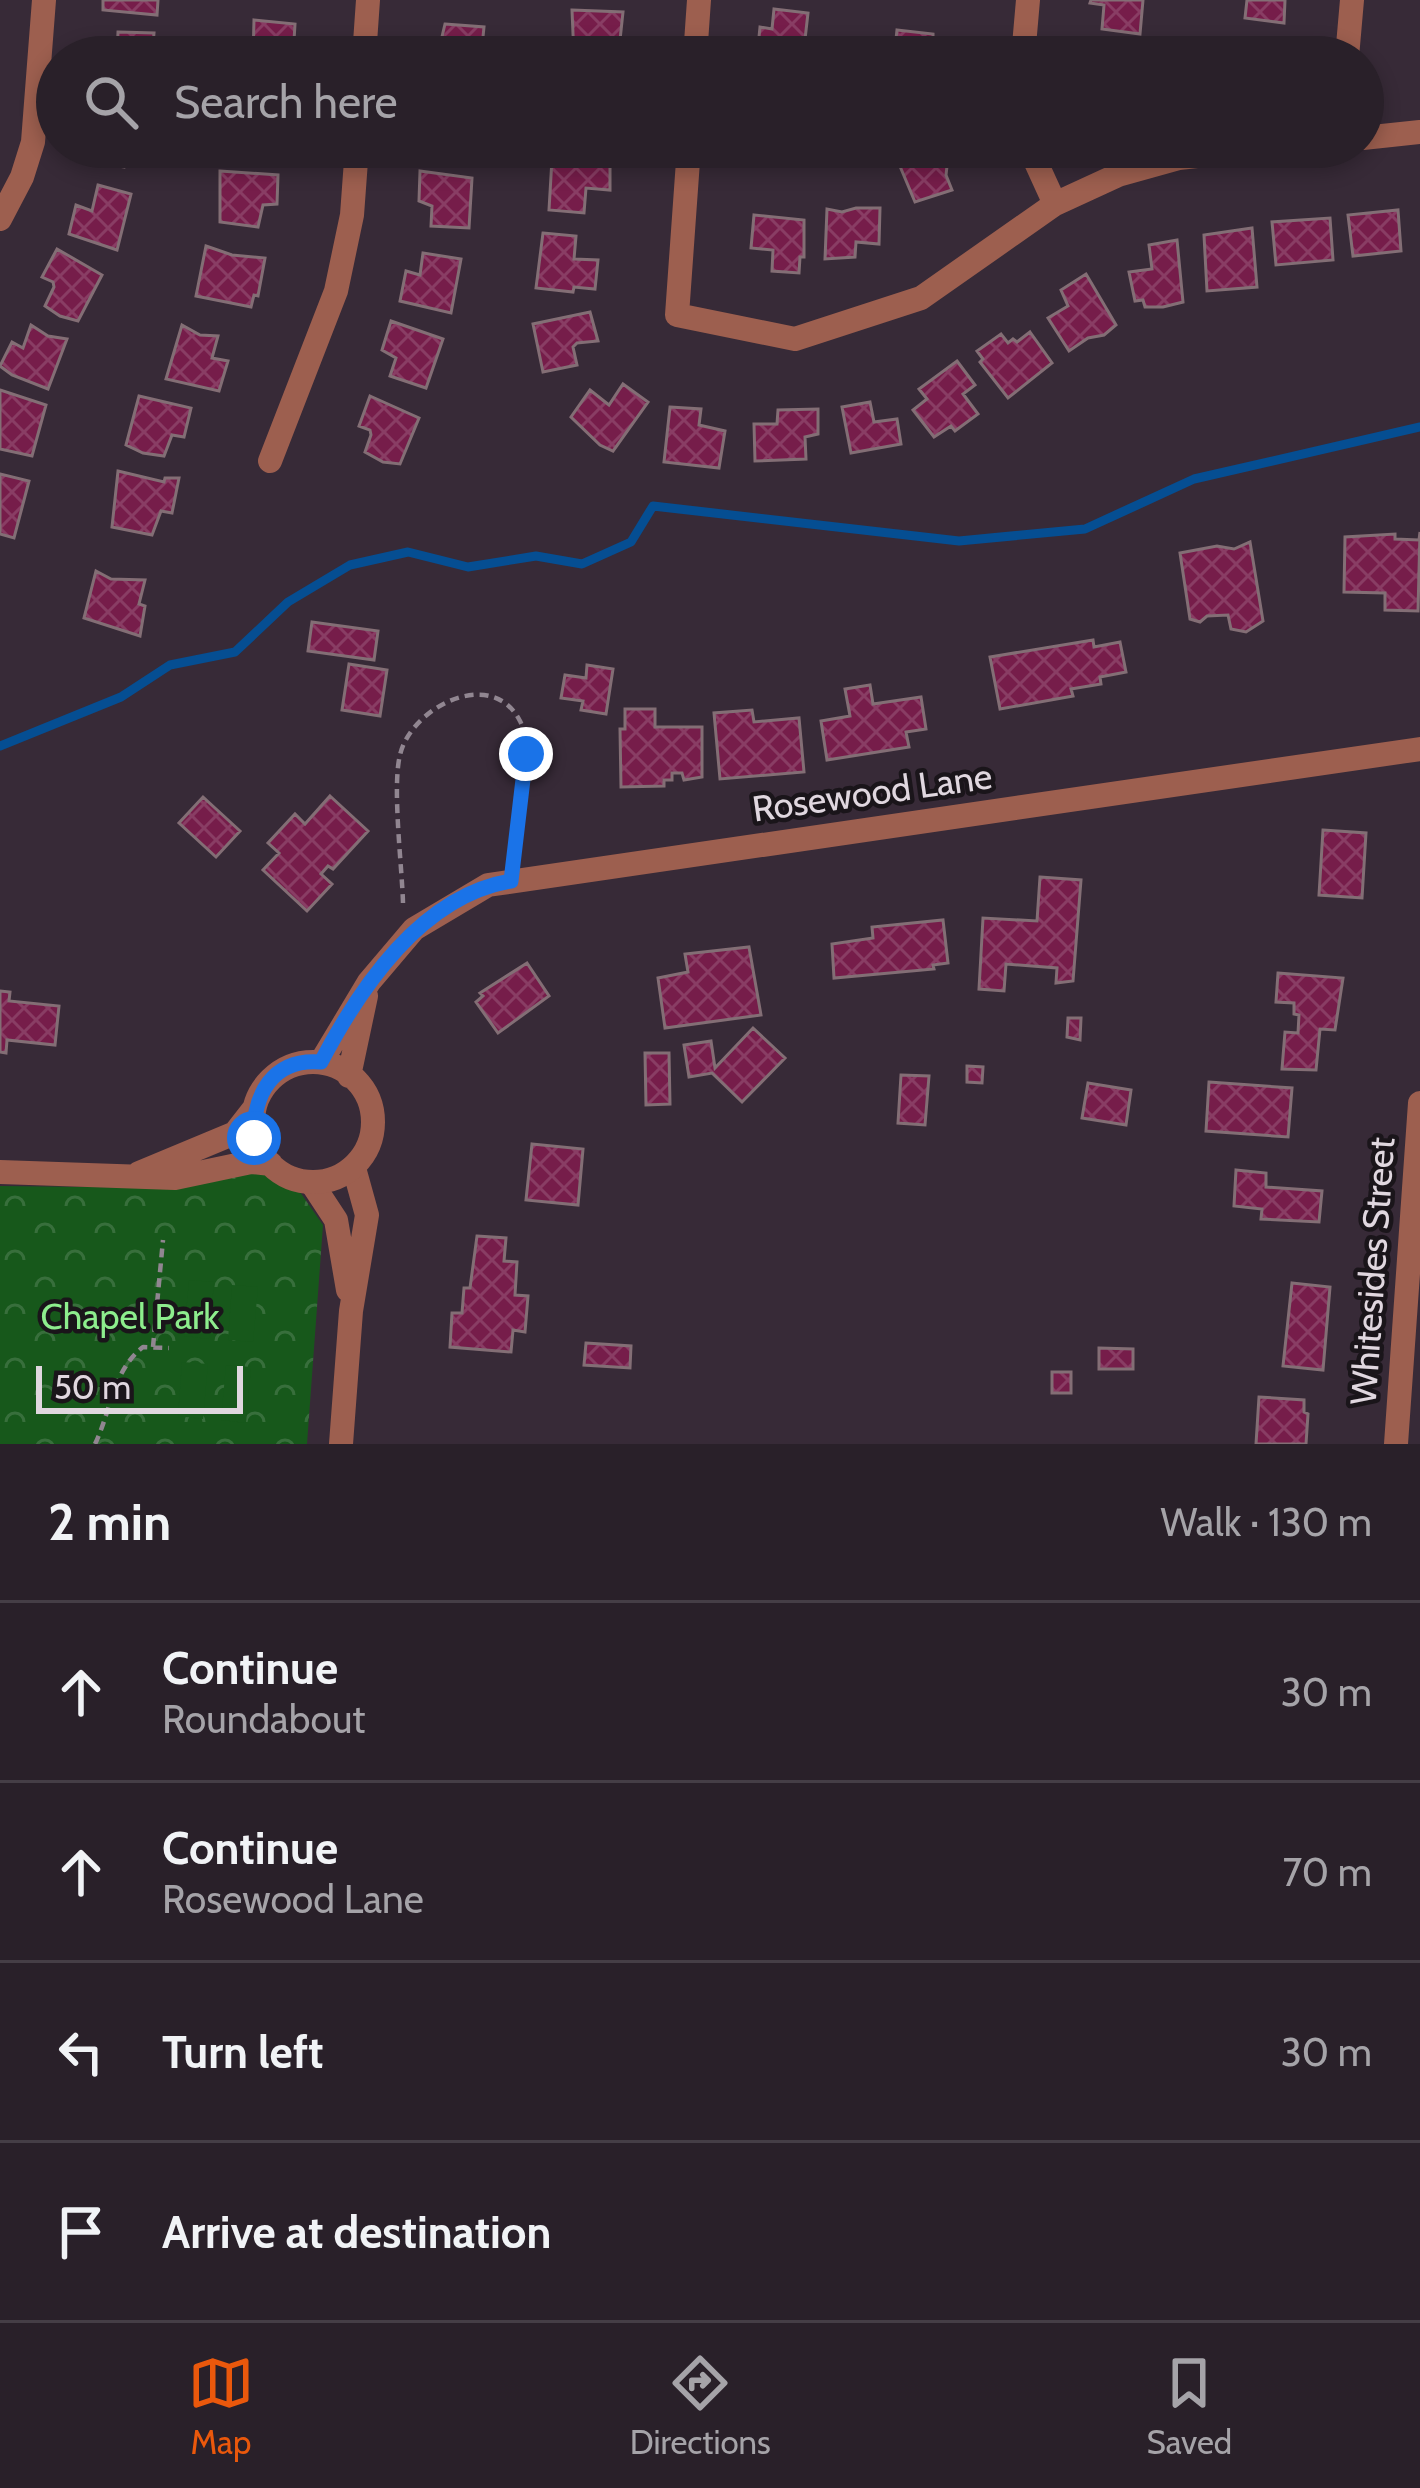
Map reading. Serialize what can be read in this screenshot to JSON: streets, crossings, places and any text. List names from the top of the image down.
{
  "streets": {
    "street": ["Rosewood Lane", "Whitesides Street"]
  },
  "parks": ["Chapel Park"],
  "scale_bar": "50 m",
  "page": {
    "search": "Search here",
    "scale": "50 m",
    "heading": ["2 min", "Walk · 130 m"],
    "list": [
      ["Continue", "Roundabout", "30 m"],
      ["Continue", "Rosewood Lane", "70 m"],
      ["Turn left", "30 m"],
      "Arrive at destination"
    ],
    "nav": ["Map", "Directions", "Saved"]
  }
}
